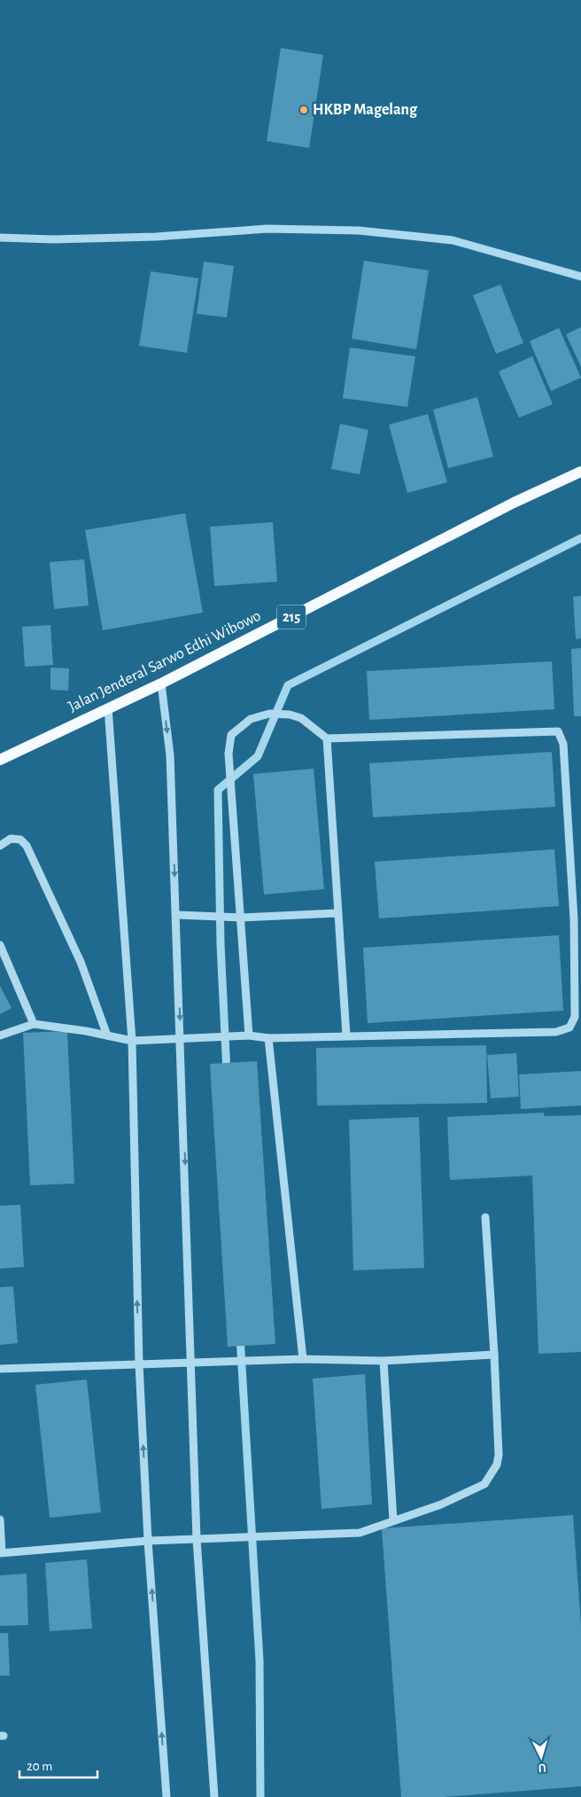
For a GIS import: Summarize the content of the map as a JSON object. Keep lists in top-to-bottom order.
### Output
{
  "streets": {
    "main road": ["215", "Jalan Jenderal Sarwo Edhi Wibowo"]
  },
  "places": ["HKBP Magelang"],
  "scale_bar": "20 m",
  "north": "bottom"
}
